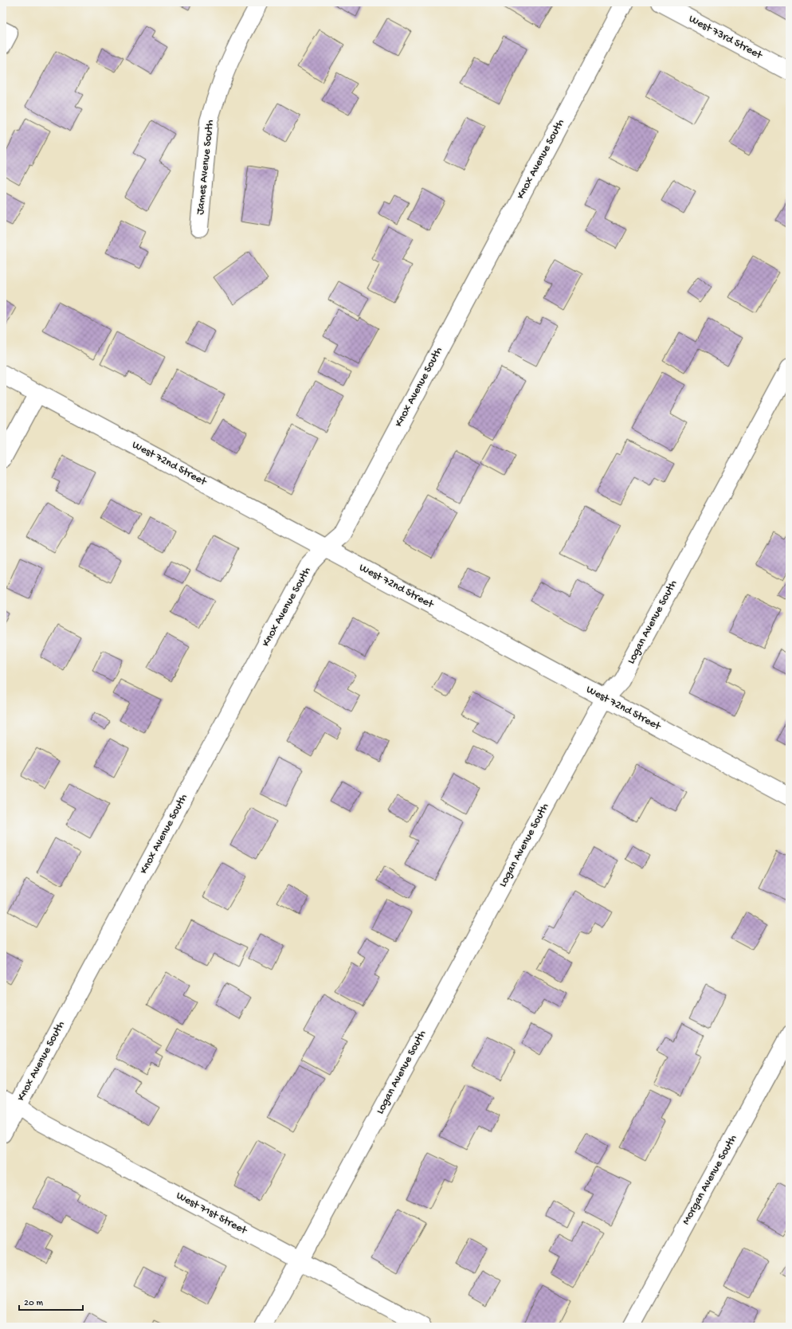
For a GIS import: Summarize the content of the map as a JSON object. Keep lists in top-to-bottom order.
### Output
{
  "streets": {
    "street": [
      "West 73rd Street",
      "Knox Avenue South",
      "James Avenue South",
      "West 72nd Street",
      "Logan Avenue South",
      "Morgan Avenue South",
      "West 71st Street"
    ]
  },
  "crossings": [
    ["Knox Avenue South", "West 72nd Street"],
    ["Knox Avenue South", "West 71st Street"],
    ["West 72nd Street", "Logan Avenue South"],
    ["Logan Avenue South", "West 71st Street"]
  ],
  "scale_bar": "20 m"
}
